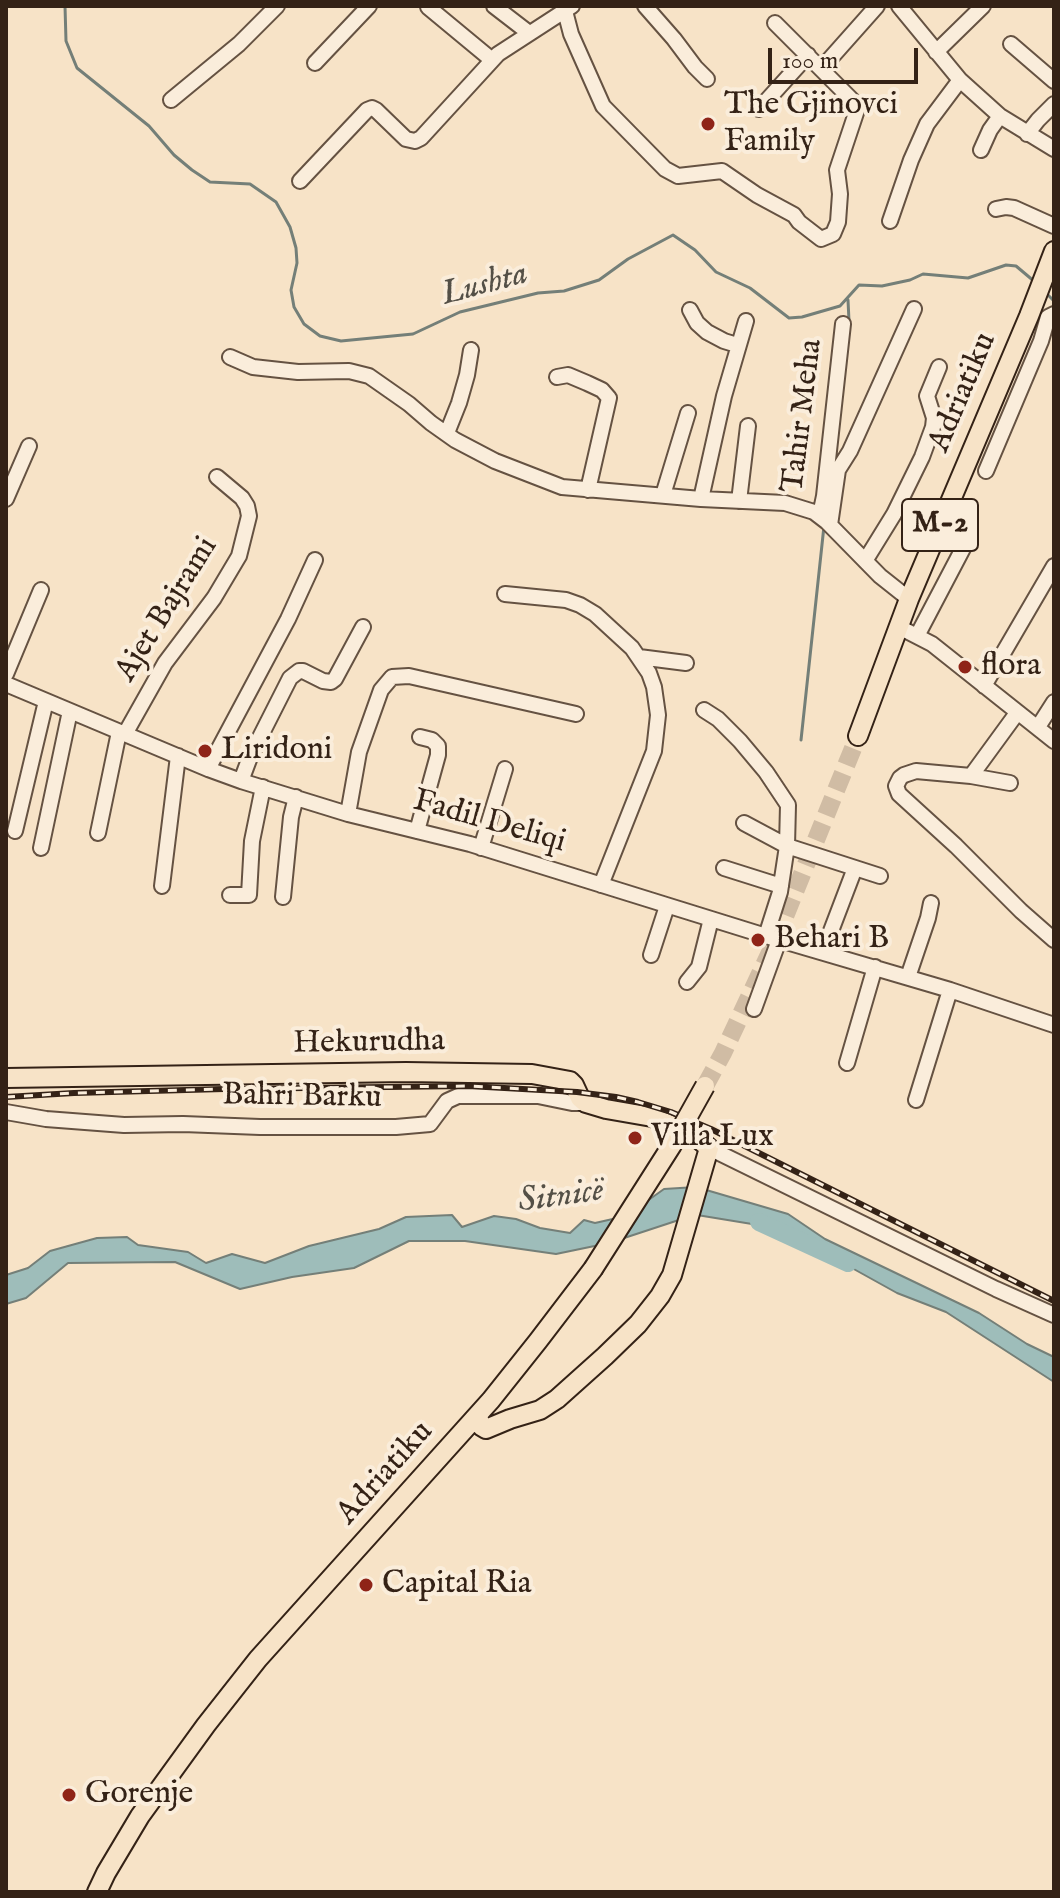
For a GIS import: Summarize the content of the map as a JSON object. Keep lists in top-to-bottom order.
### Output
{
  "streets": {
    "main road": ["Adriatiku", "M-2", "Hekurudha"],
    "street": [
      "Tahir Meha",
      "Ajet Bajrami",
      "Fadil Deliqi",
      "Bahri Barku"
    ]
  },
  "crossings": [
    ["Ajet Bajrami", "Fadil Deliqi"],
    ["Hekurudha", "Bahri Barku"]
  ],
  "water": ["Lushta", "Sitnicë"],
  "places": [
    "The Gjinovci Family",
    "flora",
    "Liridoni",
    "Behari B",
    "Villa Lux",
    "Capital Ria",
    "Gorenje"
  ],
  "scale_bar": "100 m"
}
